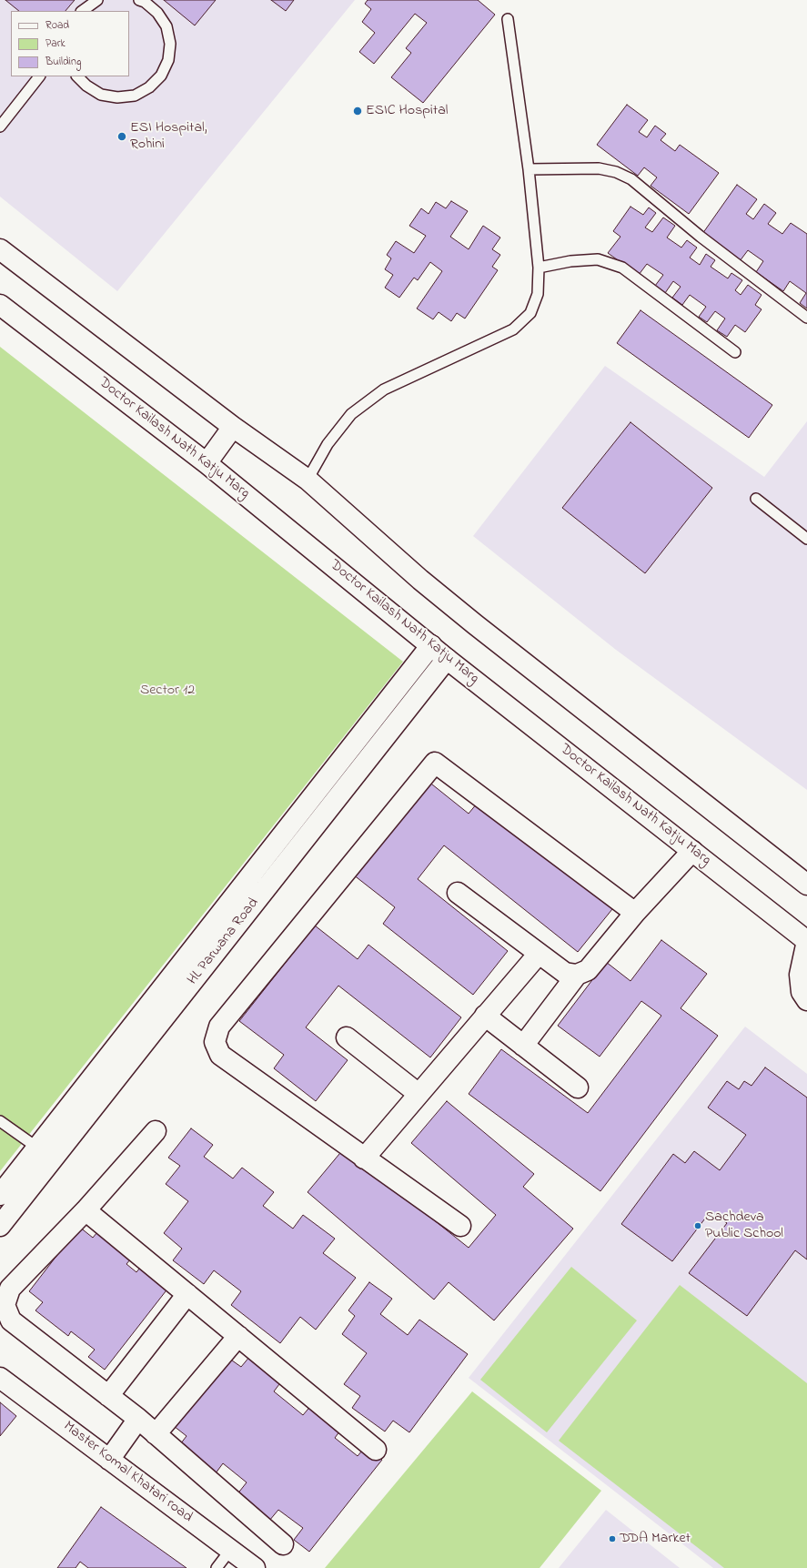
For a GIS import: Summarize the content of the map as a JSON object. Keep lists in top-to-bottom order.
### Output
{
  "streets": {
    "street": ["Doctor Kailash Nath Katju Marg", "HL Parwana Road", "Master Komal Khatari road"]
  },
  "crossings": [
    ["Doctor Kailash Nath Katju Marg", "HL Parwana Road"]
  ],
  "parks": ["Sector 12"],
  "places": [
    "ESIC Hospital",
    "ESI Hospital, Rohini",
    "Sachdeva Public School",
    "DDA Market"
  ],
  "legend": ["Road", "Park", "Building"]
}
